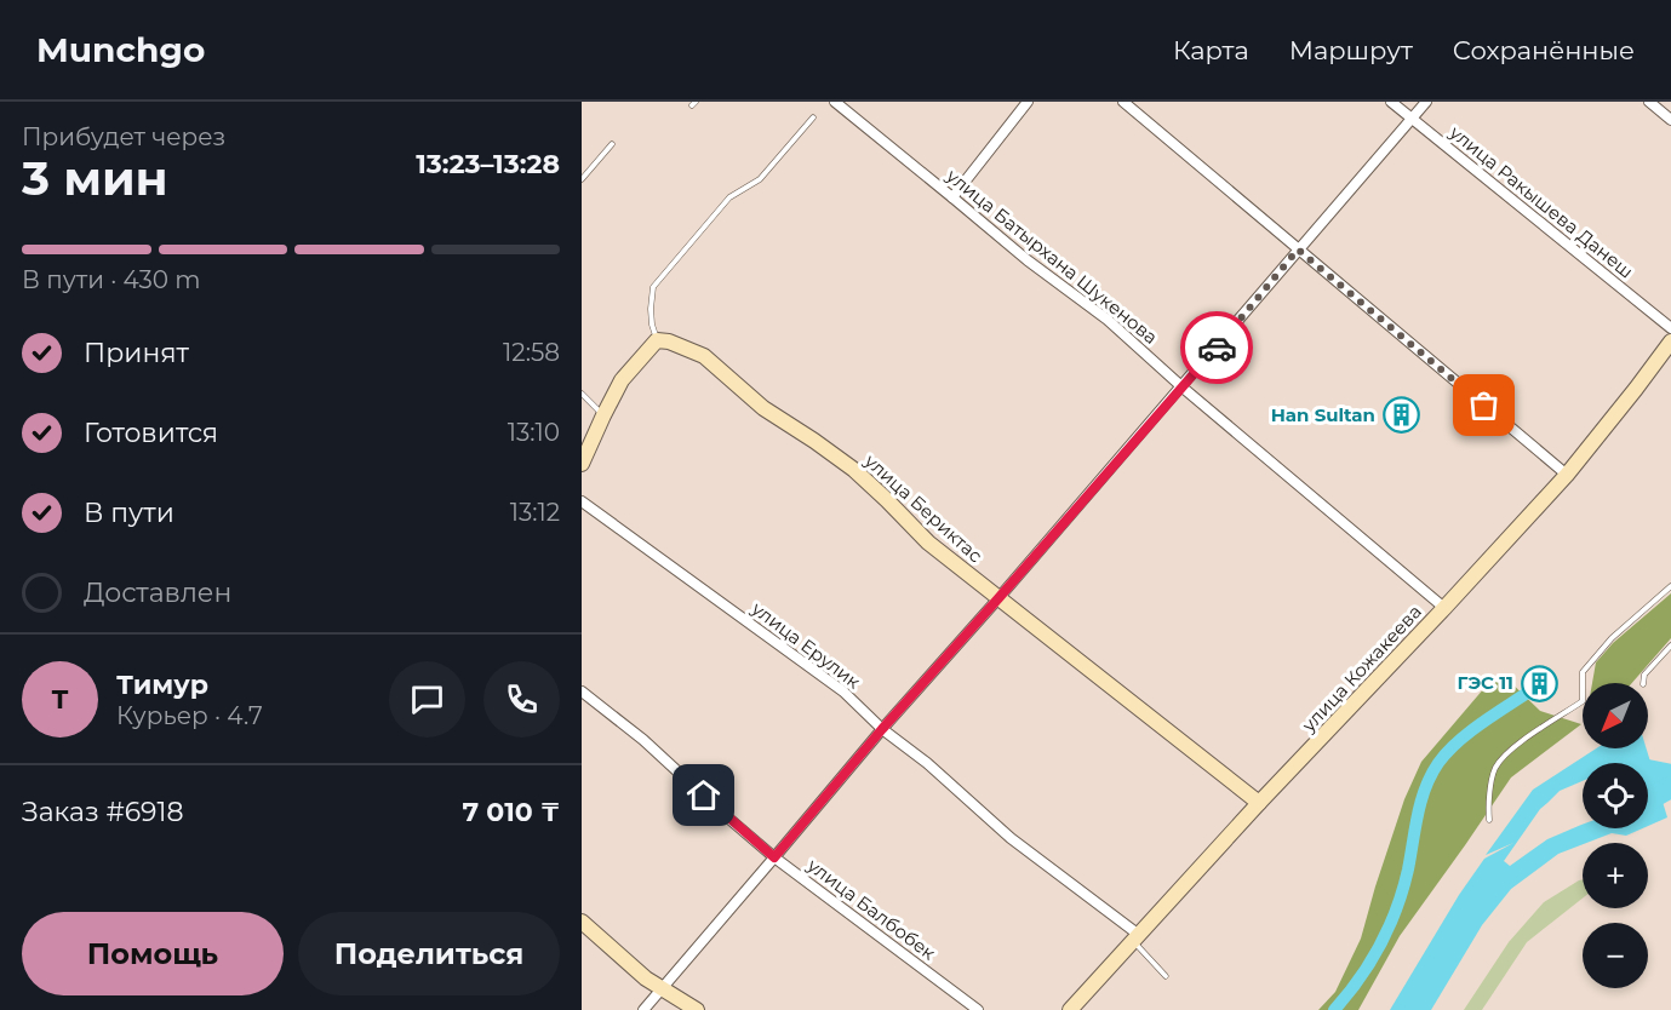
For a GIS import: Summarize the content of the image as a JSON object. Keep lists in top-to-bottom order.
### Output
{
  "streets": {
    "street": [
      "улица Ракышева Данеш",
      "улица Батырхана Шукенова",
      "улица Бериктас",
      "улица Ерулик",
      "улица Кожакеева",
      "улица Балбобек"
    ]
  },
  "crossings": [
    ["улица Батырхана Шукенова", "улица Кожакеева"],
    ["улица Бериктас", "улица Кожакеева"],
    ["улица Ерулик", "улица Кожакеева"]
  ],
  "places": {
    "building": ["Han Sultan", "ГЭС 11"]
  },
  "north": "bottom left",
  "page": {
    "header": "Munchgo",
    "nav": ["Карта", "Маршрут", "Сохранённые"],
    "heading": ["3 мин", "Прибудет через", "13:23–13:28"],
    "panel": [
      "Тимур",
      "Курьер · 4.7",
      "Заказ #6918",
      "7 010 ₸"
    ],
    "bar": "В пути · 430 m",
    "list": [
      ["Принят", "12:58"],
      ["Готовится", "13:10"],
      ["В пути", "13:12"],
      "Доставлен"
    ],
    "round": "Т",
    "map_buttons": ["+", "−"],
    "buttons": ["Помощь", "Поделиться"]
  }
}
